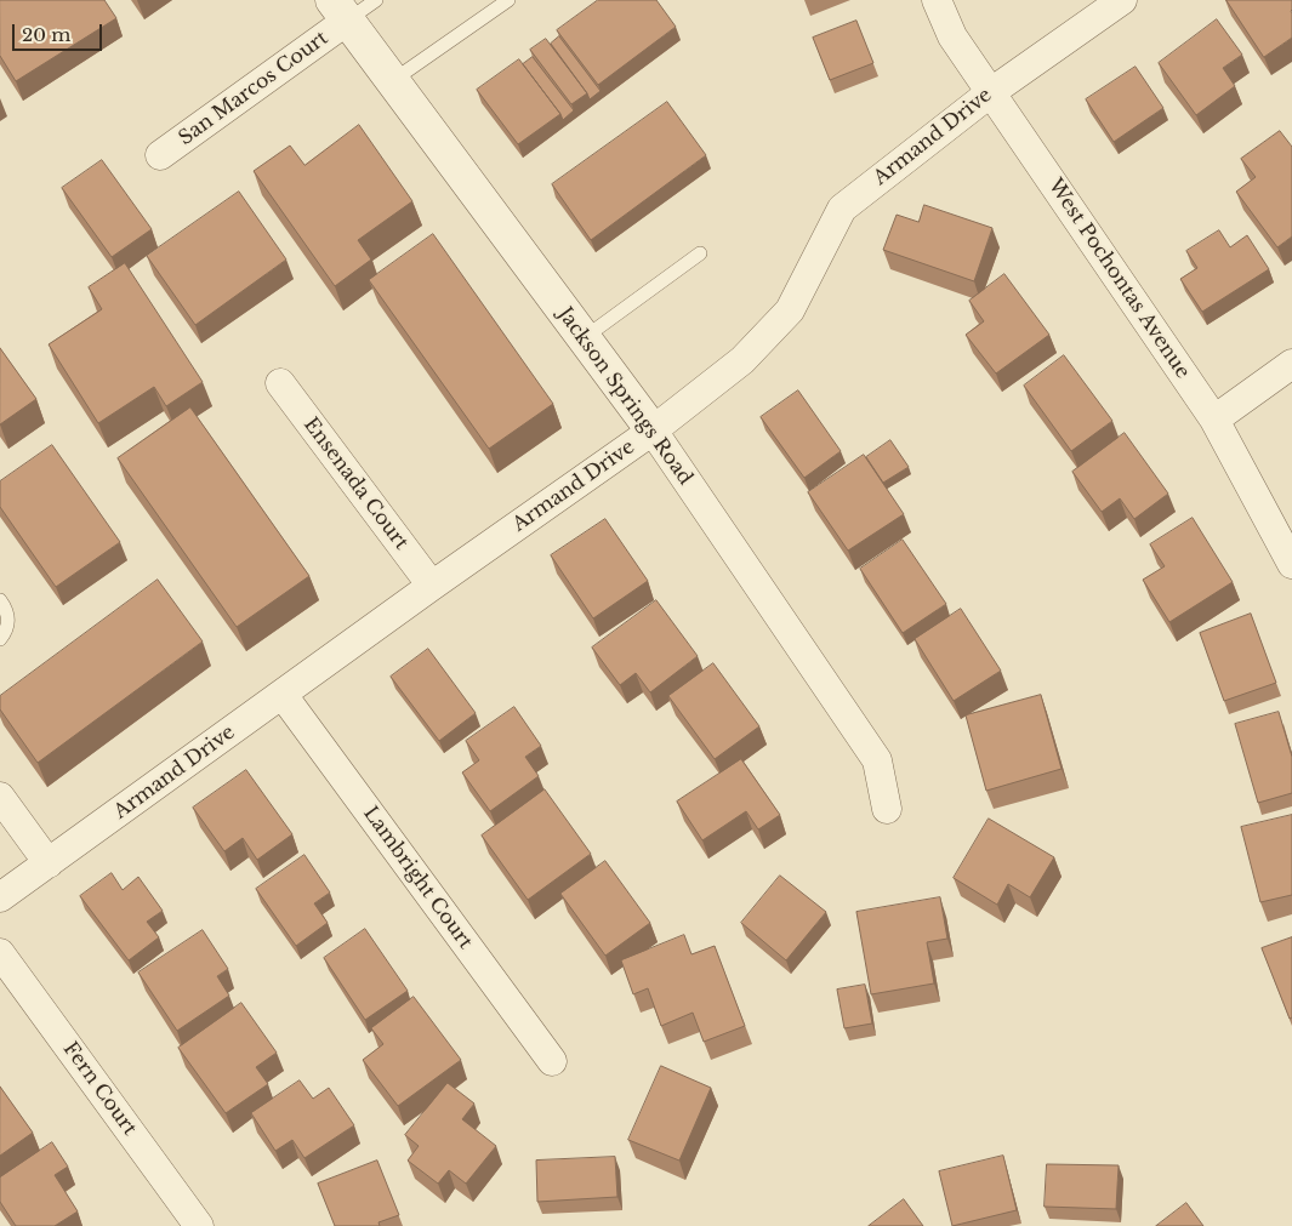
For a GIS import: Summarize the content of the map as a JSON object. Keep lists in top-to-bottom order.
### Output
{
  "streets": {
    "street": [
      "San Marcos Court",
      "Armand Drive",
      "West Pochontas Avenue",
      "Jackson Springs Road",
      "Ensenada Court",
      "Lambright Court",
      "Fern Court"
    ]
  },
  "crossings": [
    ["San Marcos Court", "Jackson Springs Road"],
    ["Armand Drive", "West Pochontas Avenue"],
    ["Armand Drive", "Jackson Springs Road"],
    ["Armand Drive", "Ensenada Court"],
    ["Armand Drive", "Lambright Court"]
  ],
  "scale_bar": "20 m"
}
